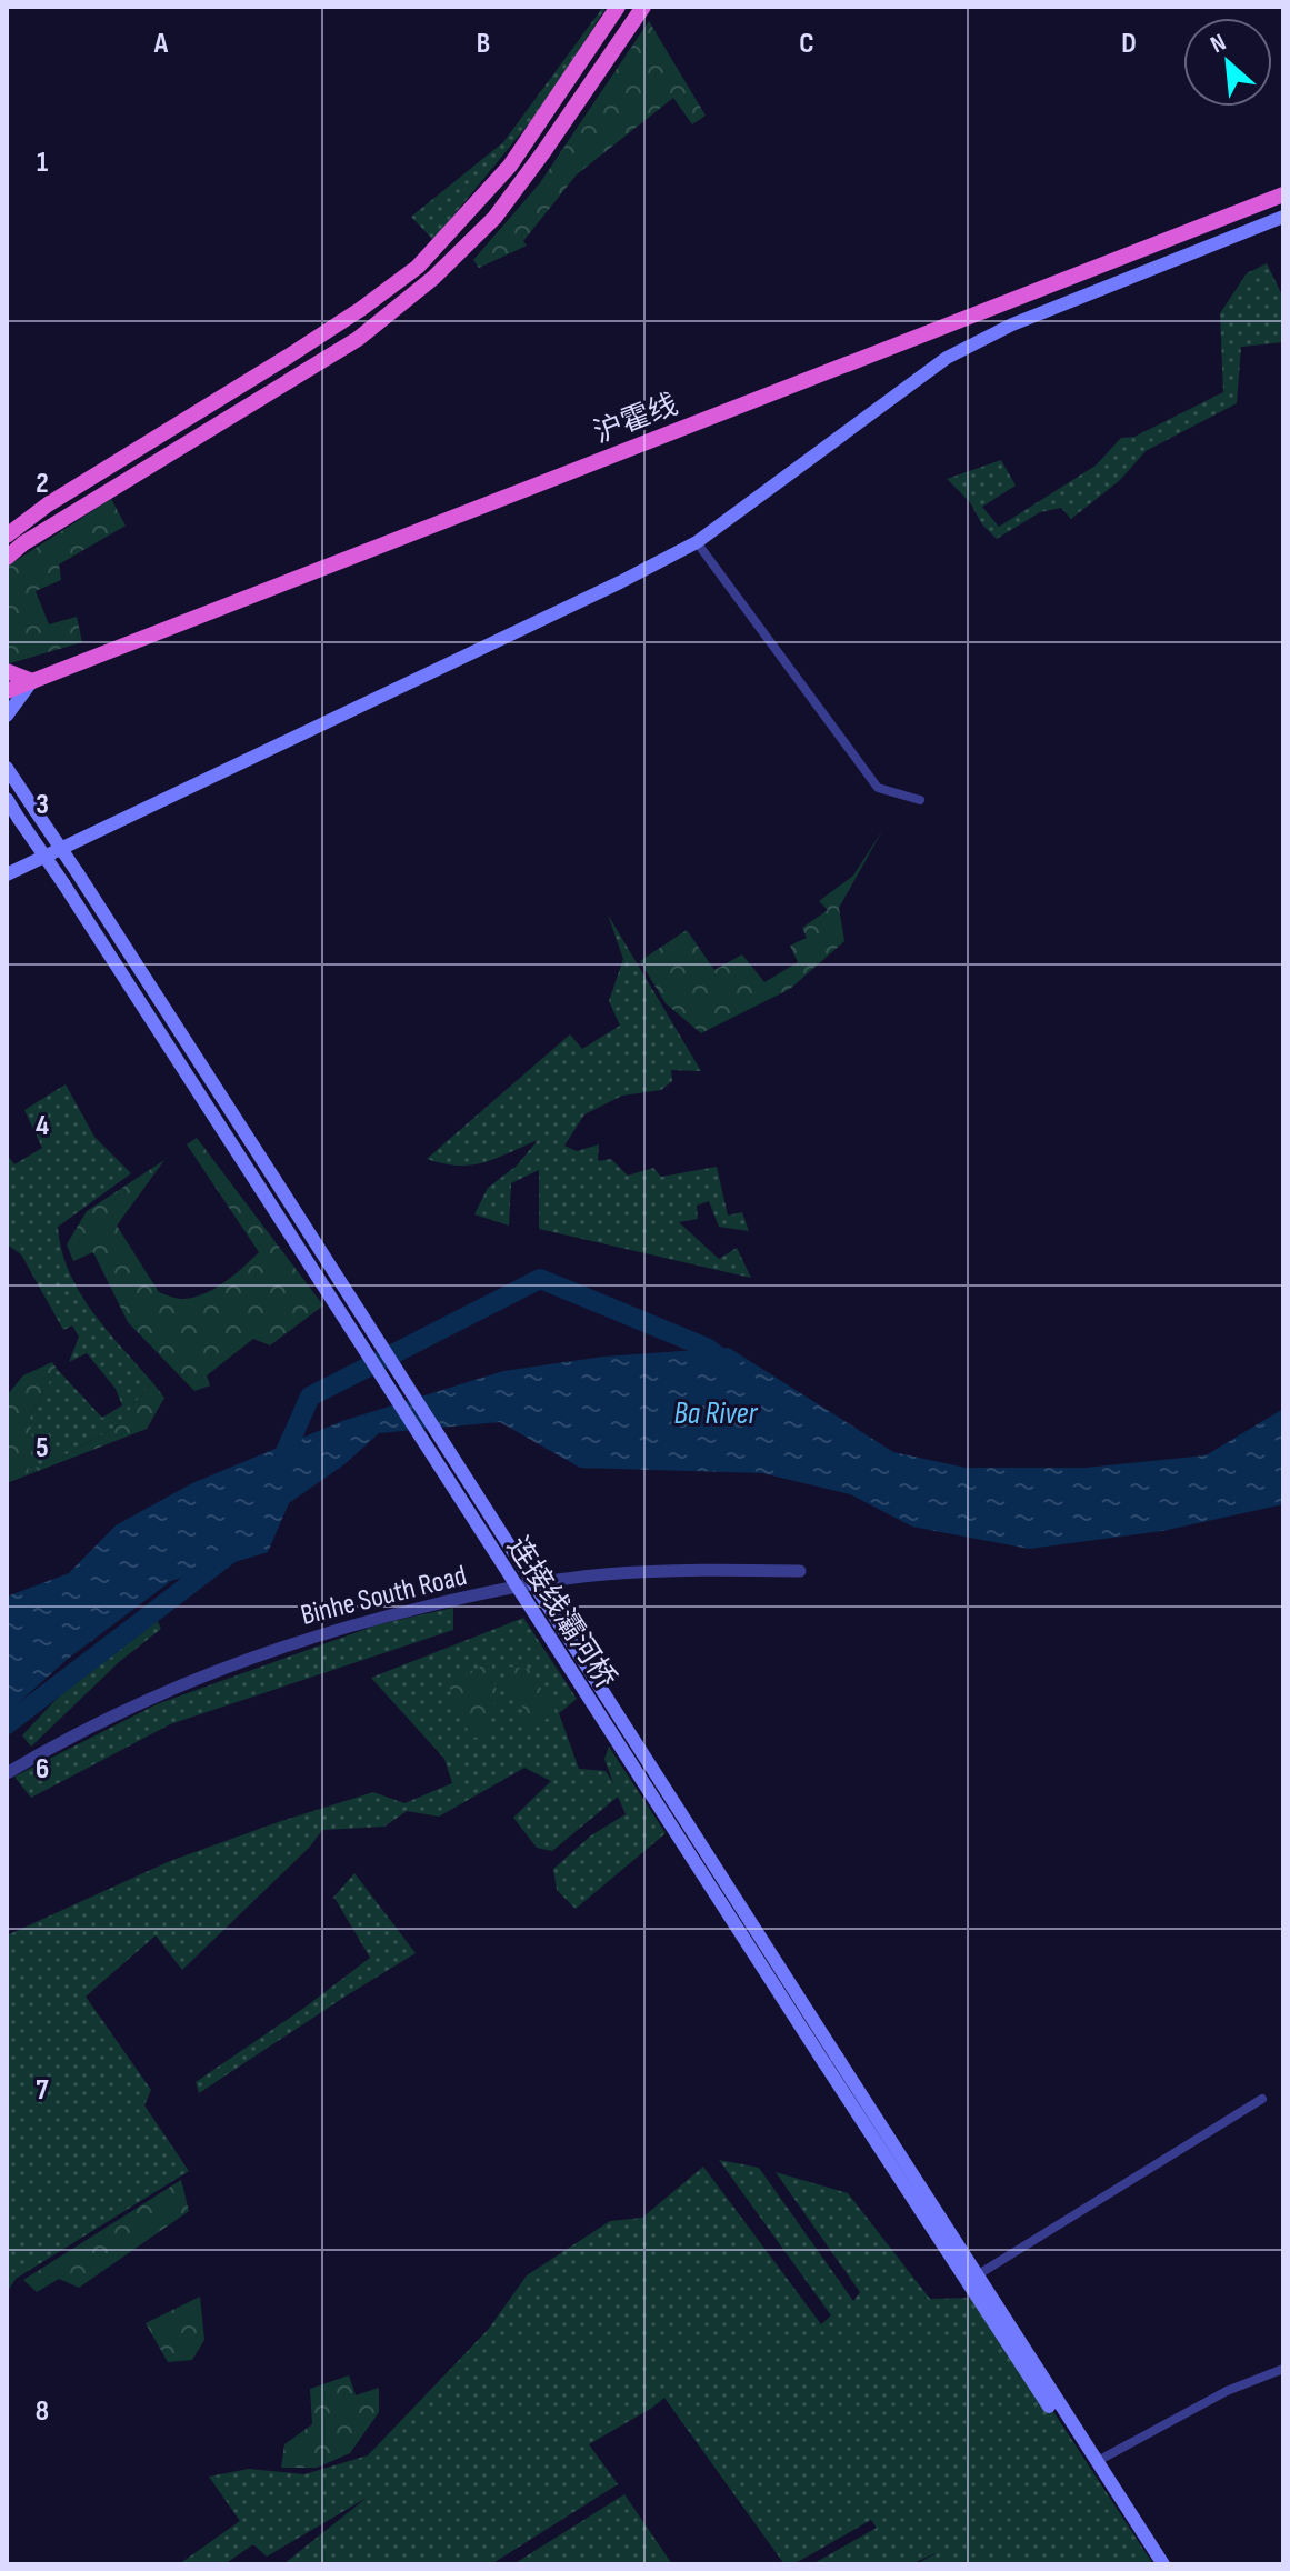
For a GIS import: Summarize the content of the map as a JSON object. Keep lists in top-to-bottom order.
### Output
{
  "streets": {
    "highway": ["沪霍线"],
    "main road": ["连接线灞河桥"],
    "street": ["Binhe South Road"]
  },
  "water": ["Ba River"],
  "north": "top left",
  "grid": {
    "columns": [
      "A",
      "B",
      "C",
      "D"
    ],
    "rows": [
      "1",
      "2",
      "3",
      "4",
      "5",
      "6",
      "7",
      "8"
    ]
  }
}
